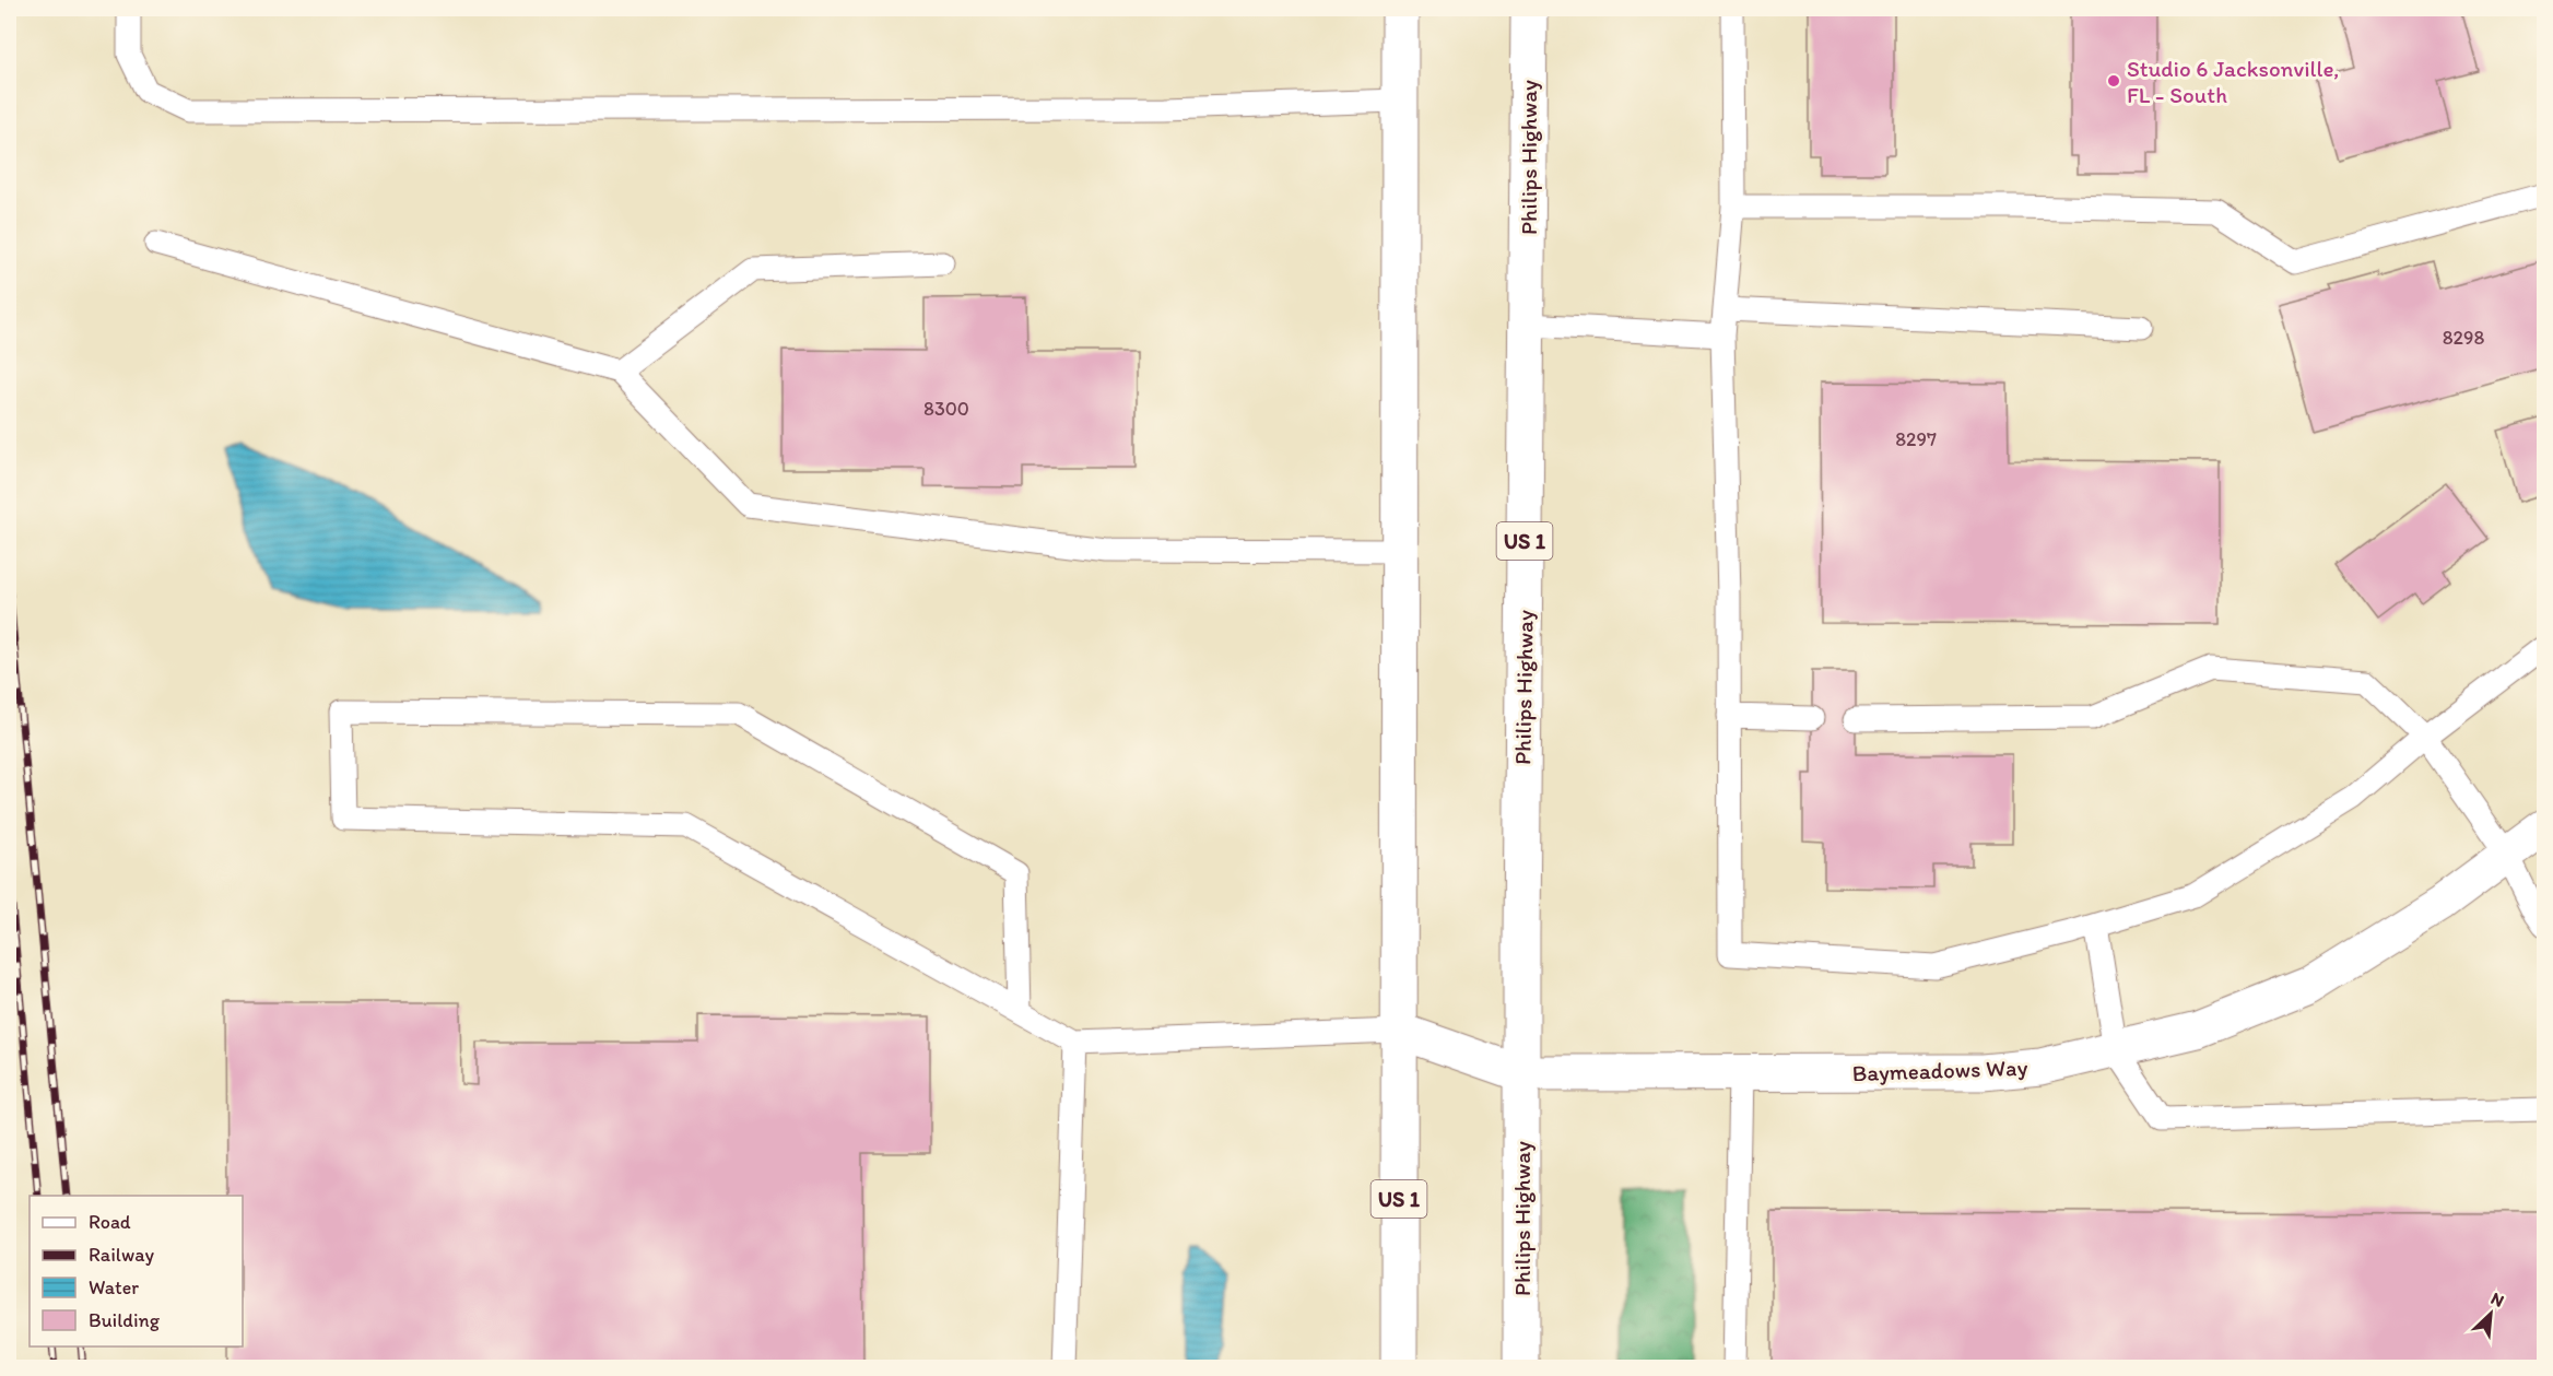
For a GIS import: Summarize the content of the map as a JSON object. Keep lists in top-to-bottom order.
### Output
{
  "streets": {
    "main road": ["Philips Highway", "US 1", "Baymeadows Way"]
  },
  "crossings": [
    ["Philips Highway", "Baymeadows Way"],
    ["US 1", "Baymeadows Way"]
  ],
  "places": ["Studio 6 Jacksonville, FL - South"],
  "house_numbers": ["8298", "8300", "8297"],
  "legend": [
    "Road",
    "Railway",
    "Water",
    "Building"
  ],
  "north": "top right"
}
